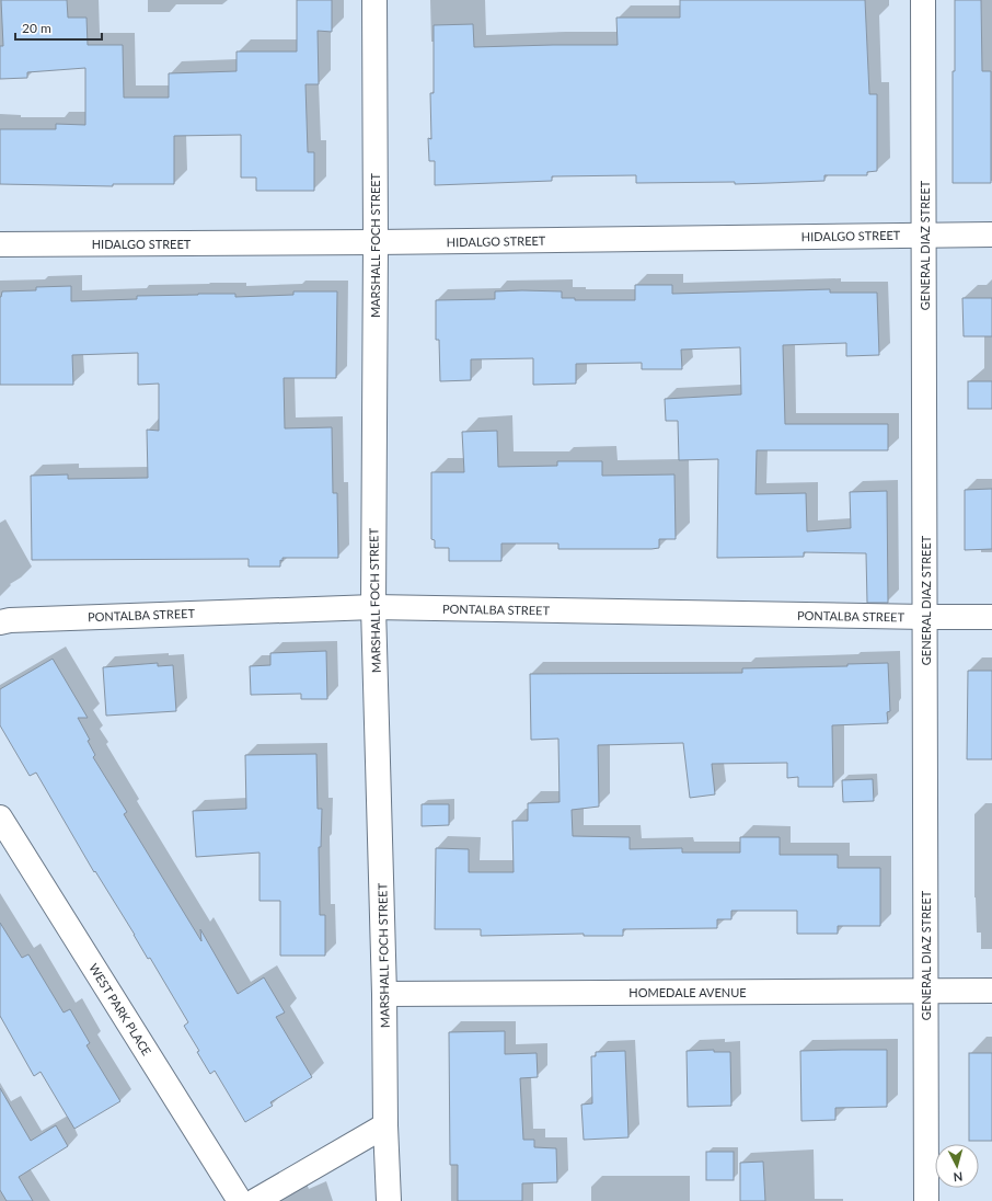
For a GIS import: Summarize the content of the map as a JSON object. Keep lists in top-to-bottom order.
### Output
{
  "streets": {
    "street": [
      "HIDALGO STREET",
      "MARSHALL FOCH STREET",
      "GENERAL DIAZ STREET",
      "PONTALBA STREET",
      "HOMEDALE AVENUE",
      "WEST PARK PLACE"
    ]
  },
  "crossings": [
    ["HIDALGO STREET", "MARSHALL FOCH STREET"],
    ["HIDALGO STREET", "GENERAL DIAZ STREET"],
    ["MARSHALL FOCH STREET", "PONTALBA STREET"],
    ["MARSHALL FOCH STREET", "HOMEDALE AVENUE"],
    ["GENERAL DIAZ STREET", "PONTALBA STREET"],
    ["GENERAL DIAZ STREET", "HOMEDALE AVENUE"]
  ],
  "scale_bar": "20 m",
  "north": "bottom"
}
